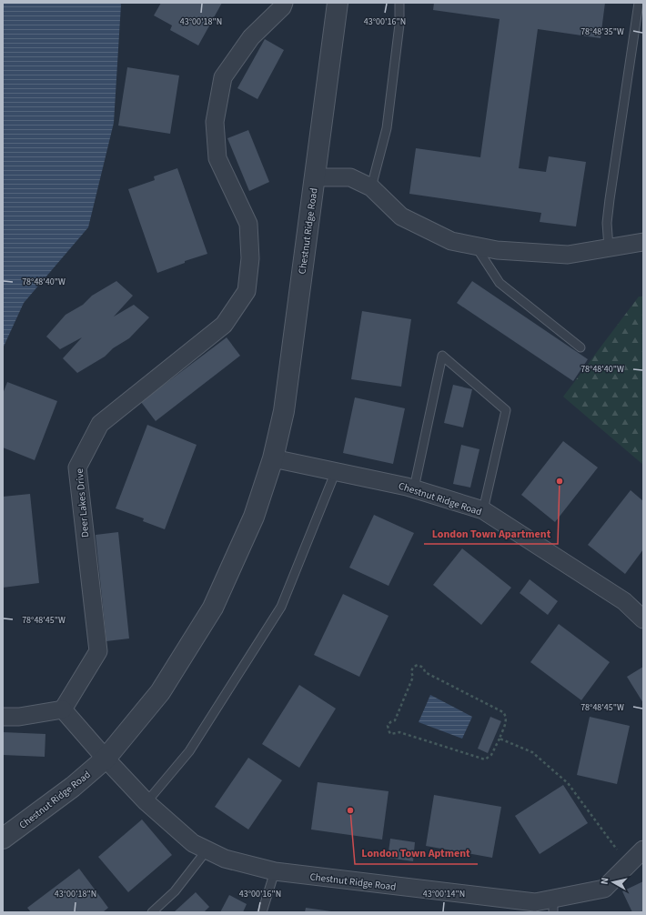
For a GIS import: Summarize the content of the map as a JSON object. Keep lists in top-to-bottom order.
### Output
{
  "streets": {
    "street": ["Chestnut Ridge Road", "Deer Lakes Drive"]
  },
  "places": ["London Town Apartment", "London Town Aptment"],
  "north": "left",
  "coordinates": [
    "43°00'18\"N",
    "43°00'16\"N",
    "78°48'35\"W",
    "78°48'40\"W",
    "78°48'45\"W",
    "43°00'14\"N"
  ]
}
